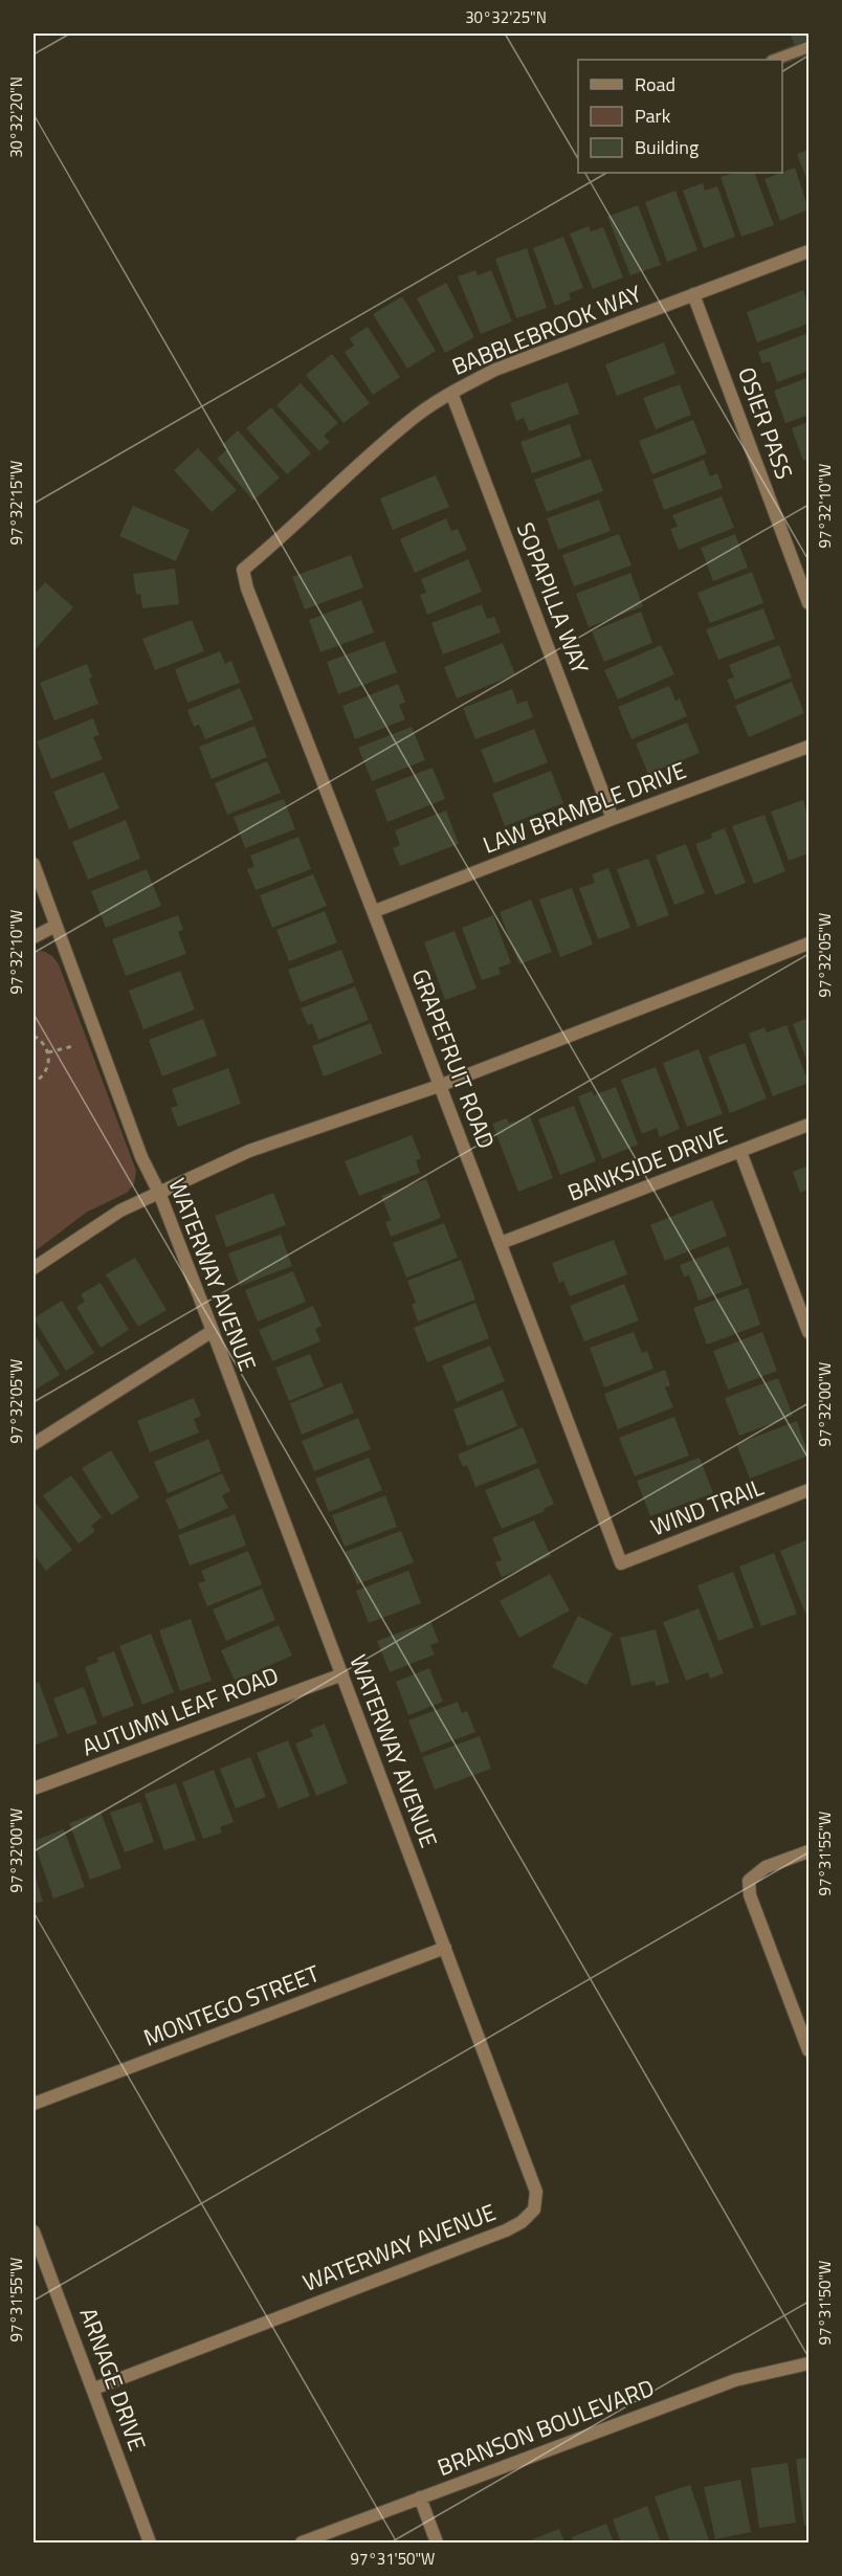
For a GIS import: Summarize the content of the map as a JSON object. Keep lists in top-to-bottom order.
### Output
{
  "streets": {
    "street": [
      "BABBLEBROOK WAY",
      "OSIER PASS",
      "SOPAPILLA WAY",
      "LAW BRAMBLE DRIVE",
      "GRAPEFRUIT ROAD",
      "BANKSIDE DRIVE",
      "WATERWAY AVENUE",
      "WIND TRAIL",
      "AUTUMN LEAF ROAD",
      "MONTEGO STREET",
      "ARNAGE DRIVE",
      "BRANSON BOULEVARD"
    ]
  },
  "crossings": [
    ["BABBLEBROOK WAY", "OSIER PASS"],
    ["BABBLEBROOK WAY", "SOPAPILLA WAY"],
    ["BABBLEBROOK WAY", "GRAPEFRUIT ROAD"],
    ["SOPAPILLA WAY", "LAW BRAMBLE DRIVE"],
    ["LAW BRAMBLE DRIVE", "GRAPEFRUIT ROAD"],
    ["GRAPEFRUIT ROAD", "BANKSIDE DRIVE"],
    ["GRAPEFRUIT ROAD", "WIND TRAIL"],
    ["WATERWAY AVENUE", "AUTUMN LEAF ROAD"],
    ["WATERWAY AVENUE", "MONTEGO STREET"],
    ["WATERWAY AVENUE", "ARNAGE DRIVE"]
  ],
  "legend": ["Road", "Park", "Building"],
  "coordinates": [
    "30°32'25\"N",
    "30°32'20\"N",
    "97°32'15\"W",
    "97°32'10\"W",
    "97°32'05\"W",
    "97°32'00\"W",
    "97°31'55\"W",
    "97°31'50\"W"
  ]
}
